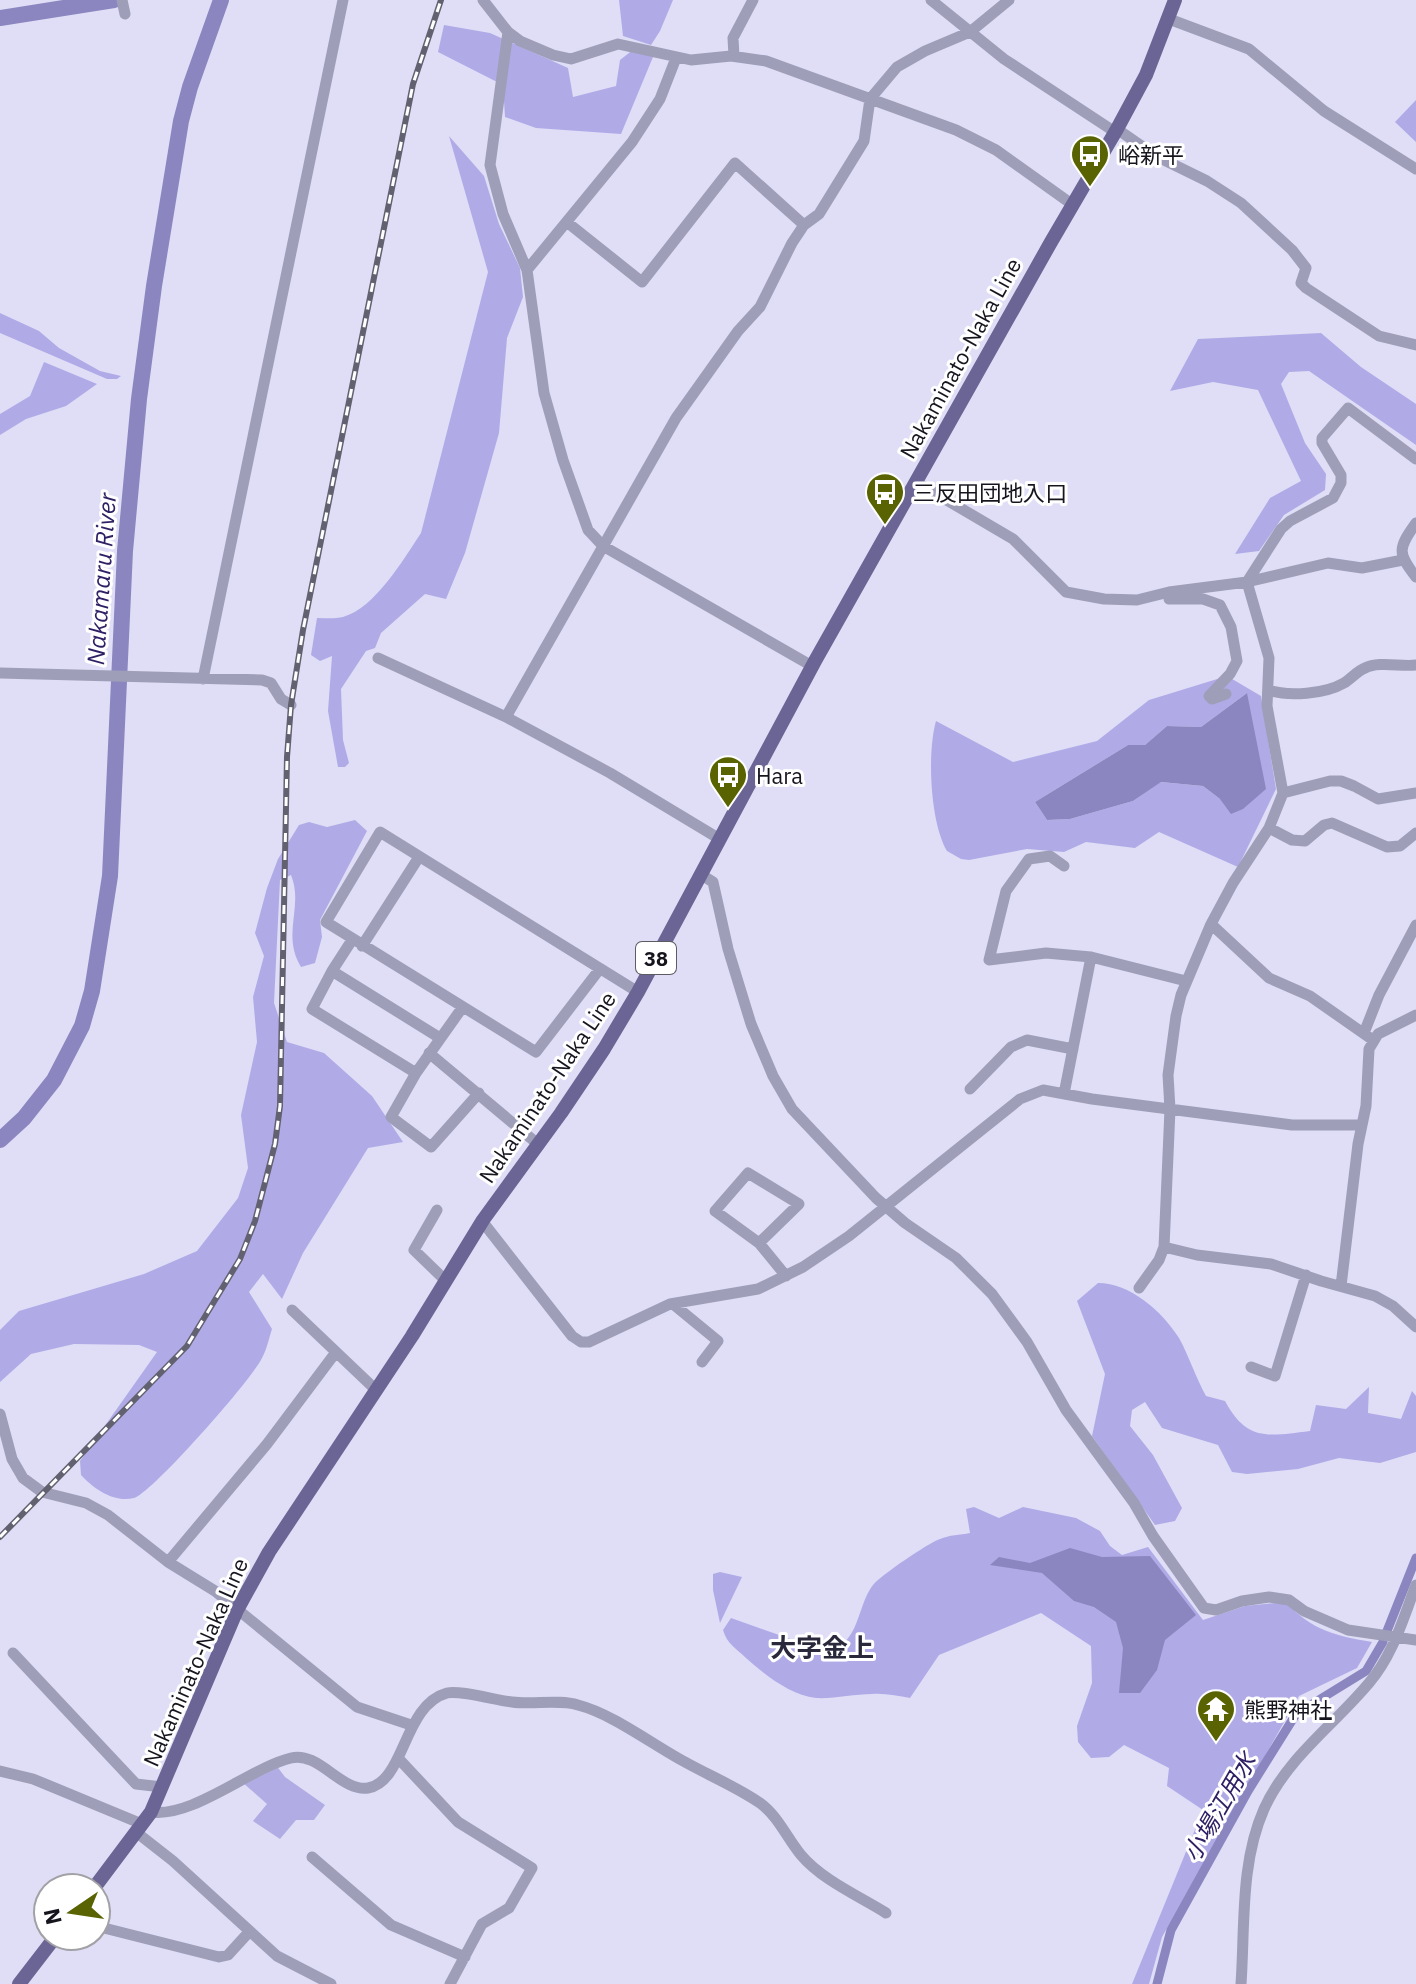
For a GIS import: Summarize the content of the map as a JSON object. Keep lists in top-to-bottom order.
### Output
{
  "streets": {
    "main road": ["Nakaminato-Naka Line", "38"]
  },
  "districts": ["大字金上"],
  "water": ["Nakamaru River", "小場江用水"],
  "places": {
    "bus stop": ["峪新平", "三反田団地入口", "Hara"],
    "temple": ["熊野神社"]
  },
  "north": "left"
}
